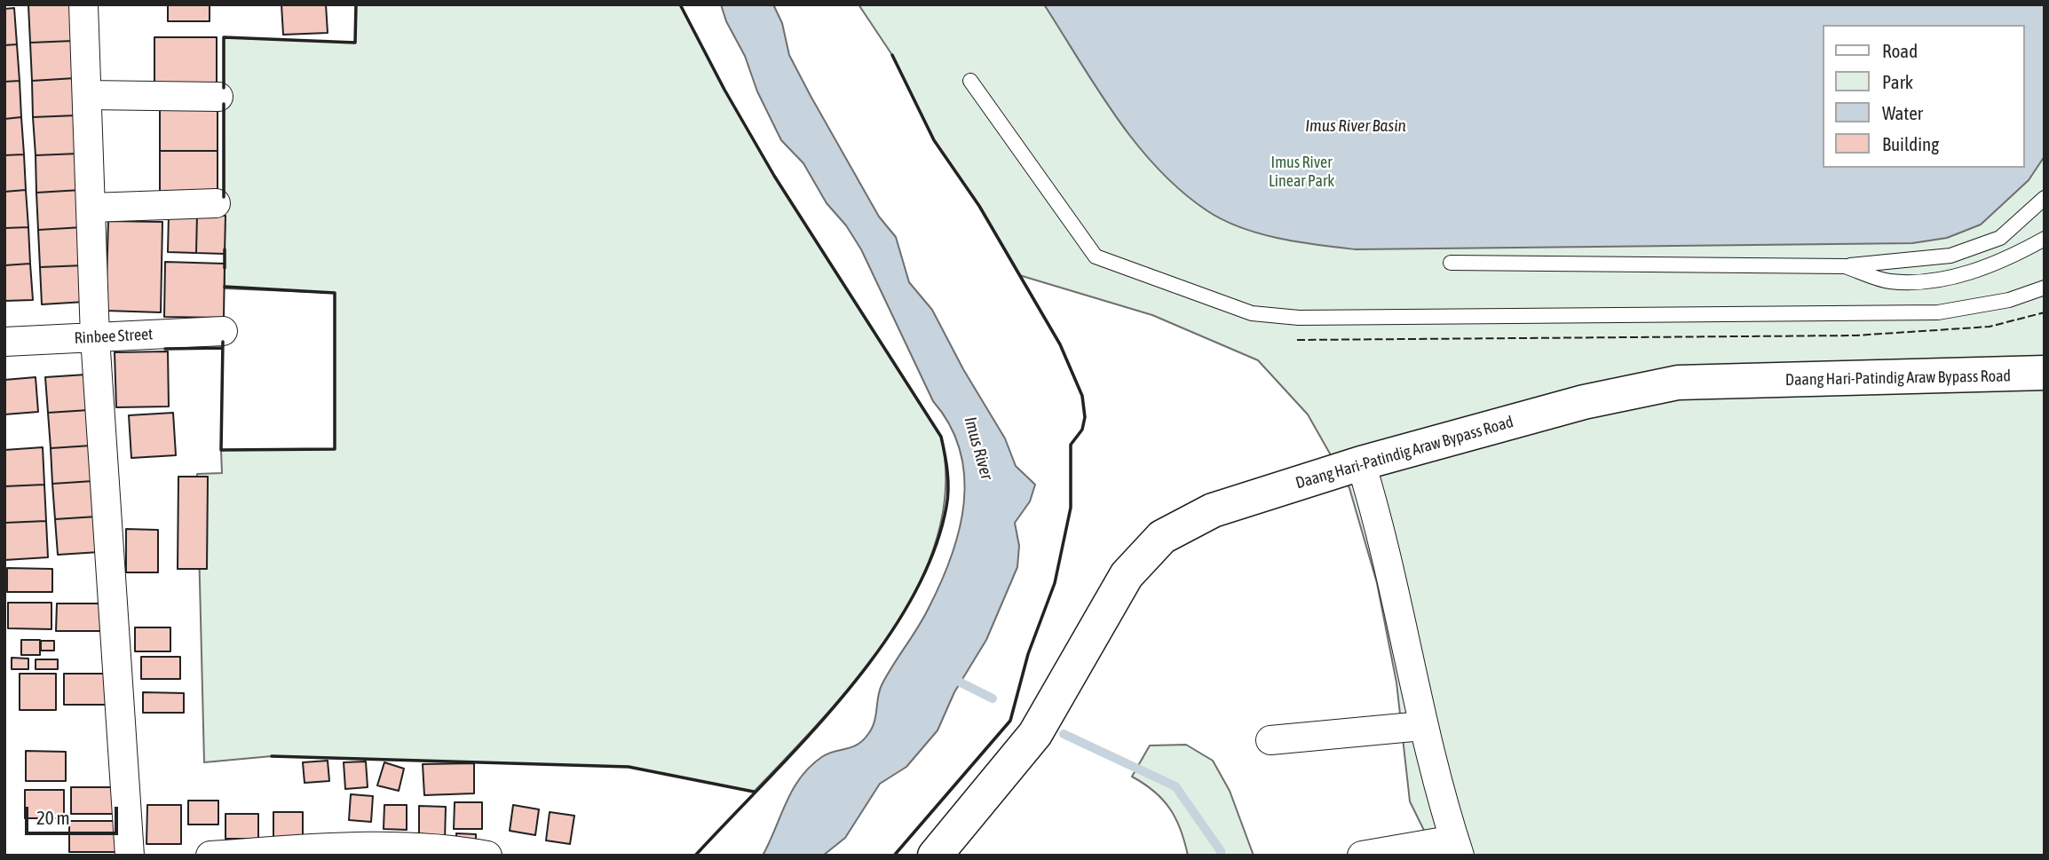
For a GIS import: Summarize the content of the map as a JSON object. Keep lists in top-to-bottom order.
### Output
{
  "streets": {
    "main road": ["Daang Hari-Patindig Araw Bypass Road"],
    "street": ["Rinbee Street"]
  },
  "water": ["Imus River Basin", "Imus River"],
  "parks": ["Imus River Linear Park"],
  "legend": [
    "Road",
    "Park",
    "Water",
    "Building"
  ],
  "scale_bar": "20 m"
}
